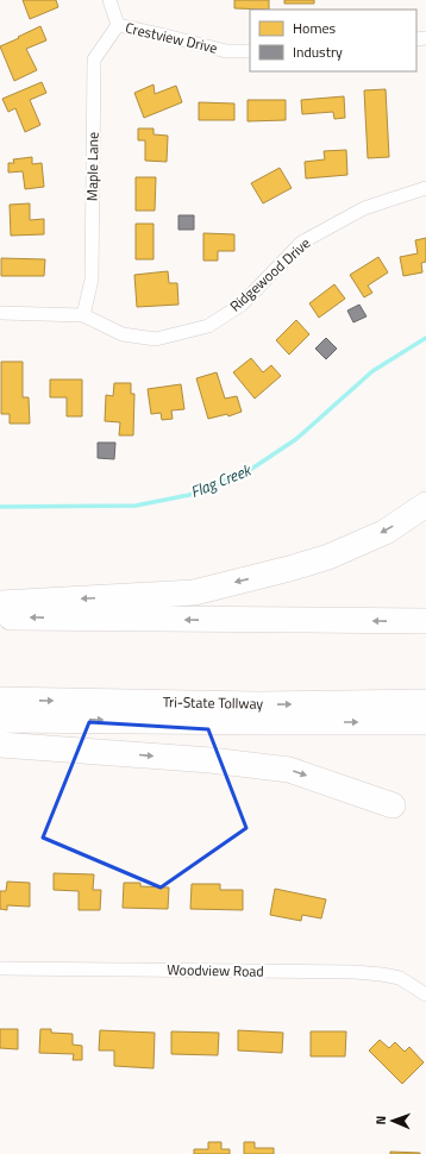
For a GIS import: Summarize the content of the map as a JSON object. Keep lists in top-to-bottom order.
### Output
{
  "streets": {
    "highway": ["Tri-State Tollway"],
    "street": [
      "Crestview Drive",
      "Maple Lane",
      "Ridgewood Drive",
      "Woodview Road"
    ]
  },
  "crossings": [
    ["Crestview Drive", "Maple Lane"],
    ["Maple Lane", "Ridgewood Drive"]
  ],
  "water": ["Flag Creek"],
  "legend": ["Homes", "Industry"],
  "north": "left"
}
